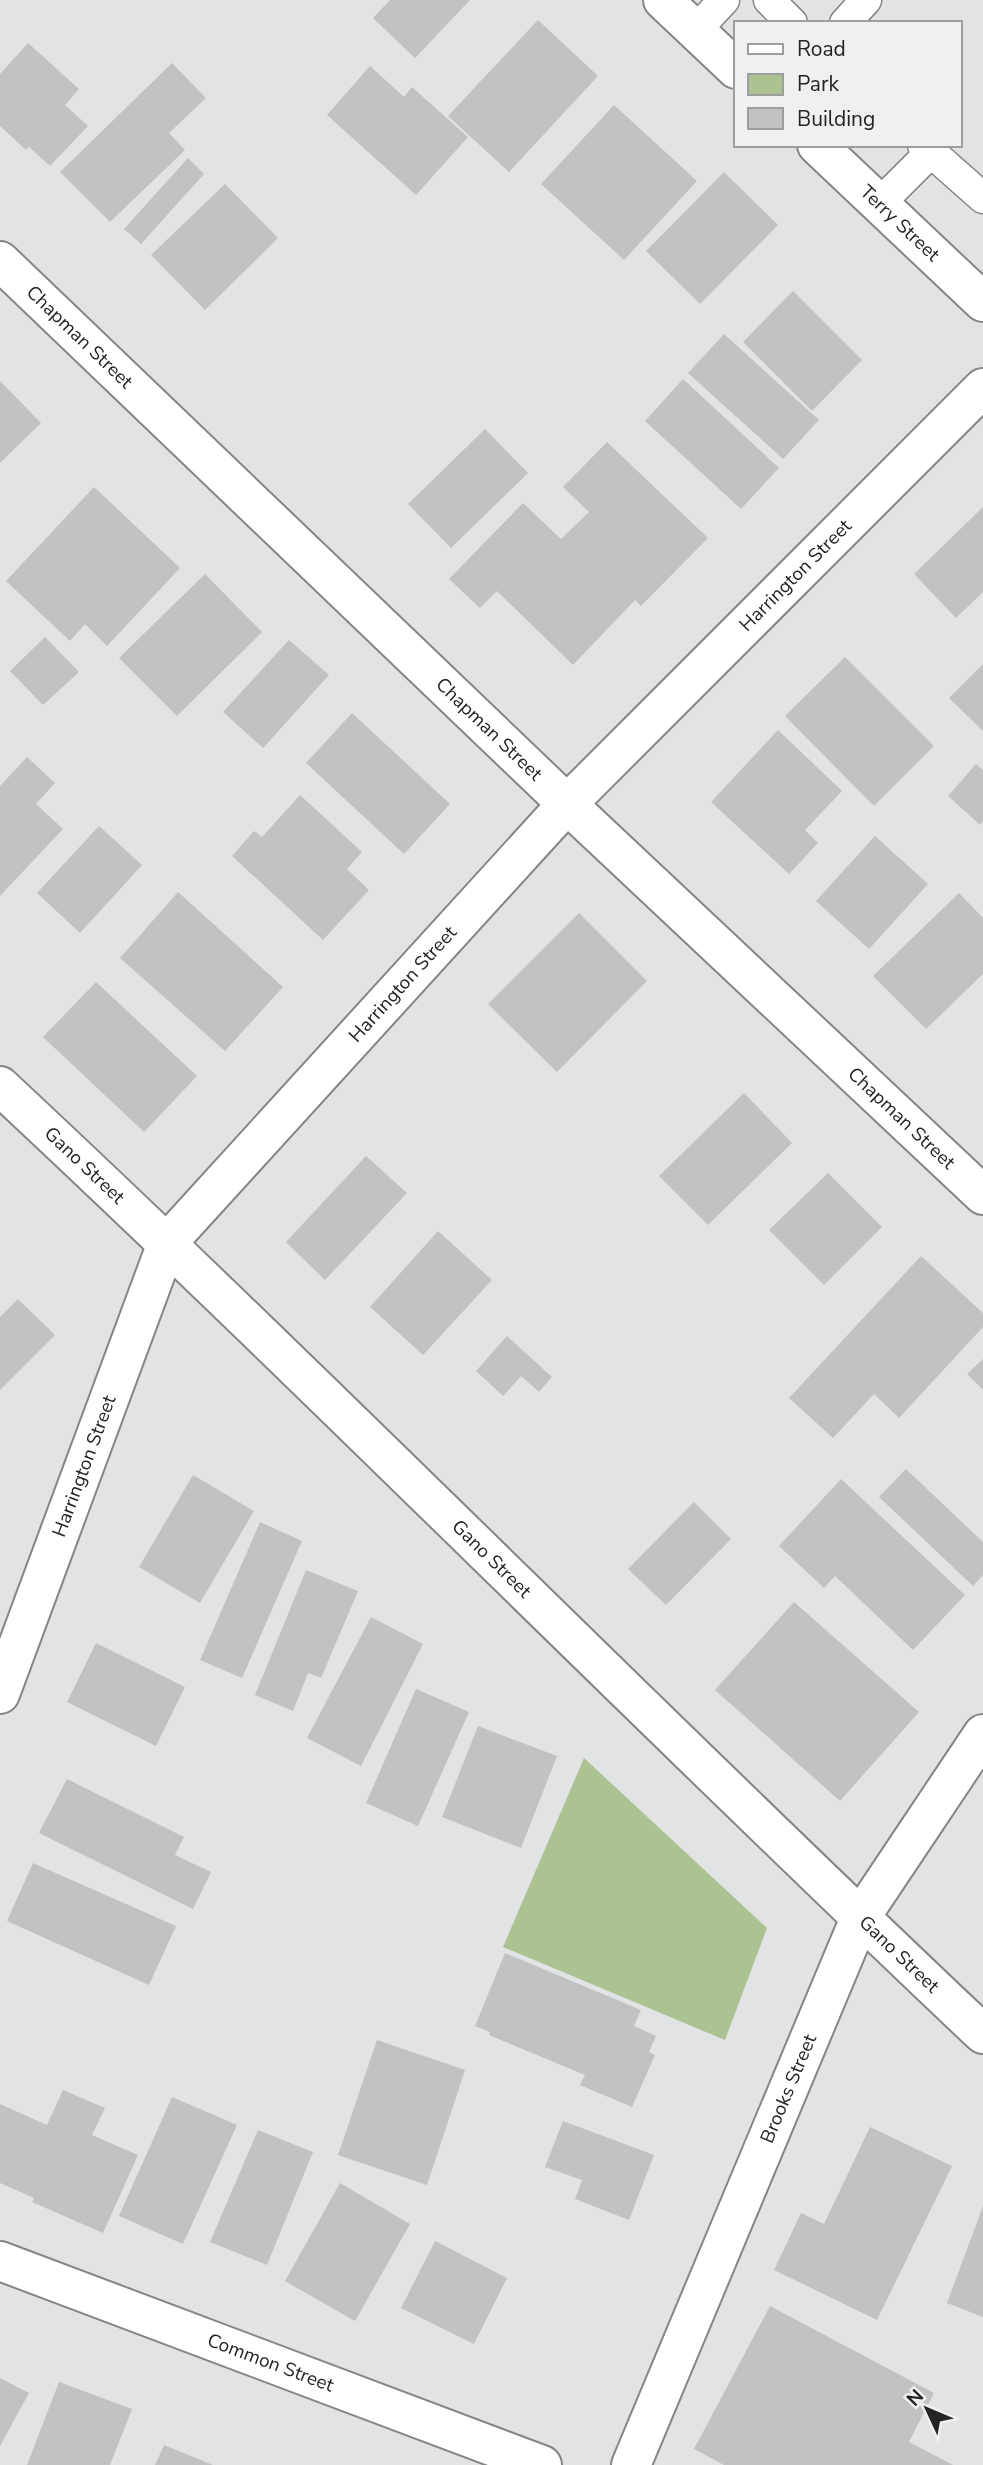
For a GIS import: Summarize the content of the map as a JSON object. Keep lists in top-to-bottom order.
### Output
{
  "streets": {
    "street": [
      "Terry Street",
      "Chapman Street",
      "Harrington Street",
      "Gano Street",
      "Brooks Street",
      "Common Street"
    ]
  },
  "crossings": [
    ["Chapman Street", "Harrington Street"],
    ["Harrington Street", "Gano Street"],
    ["Gano Street", "Brooks Street"]
  ],
  "legend": ["Road", "Park", "Building"],
  "north": "top left"
}
